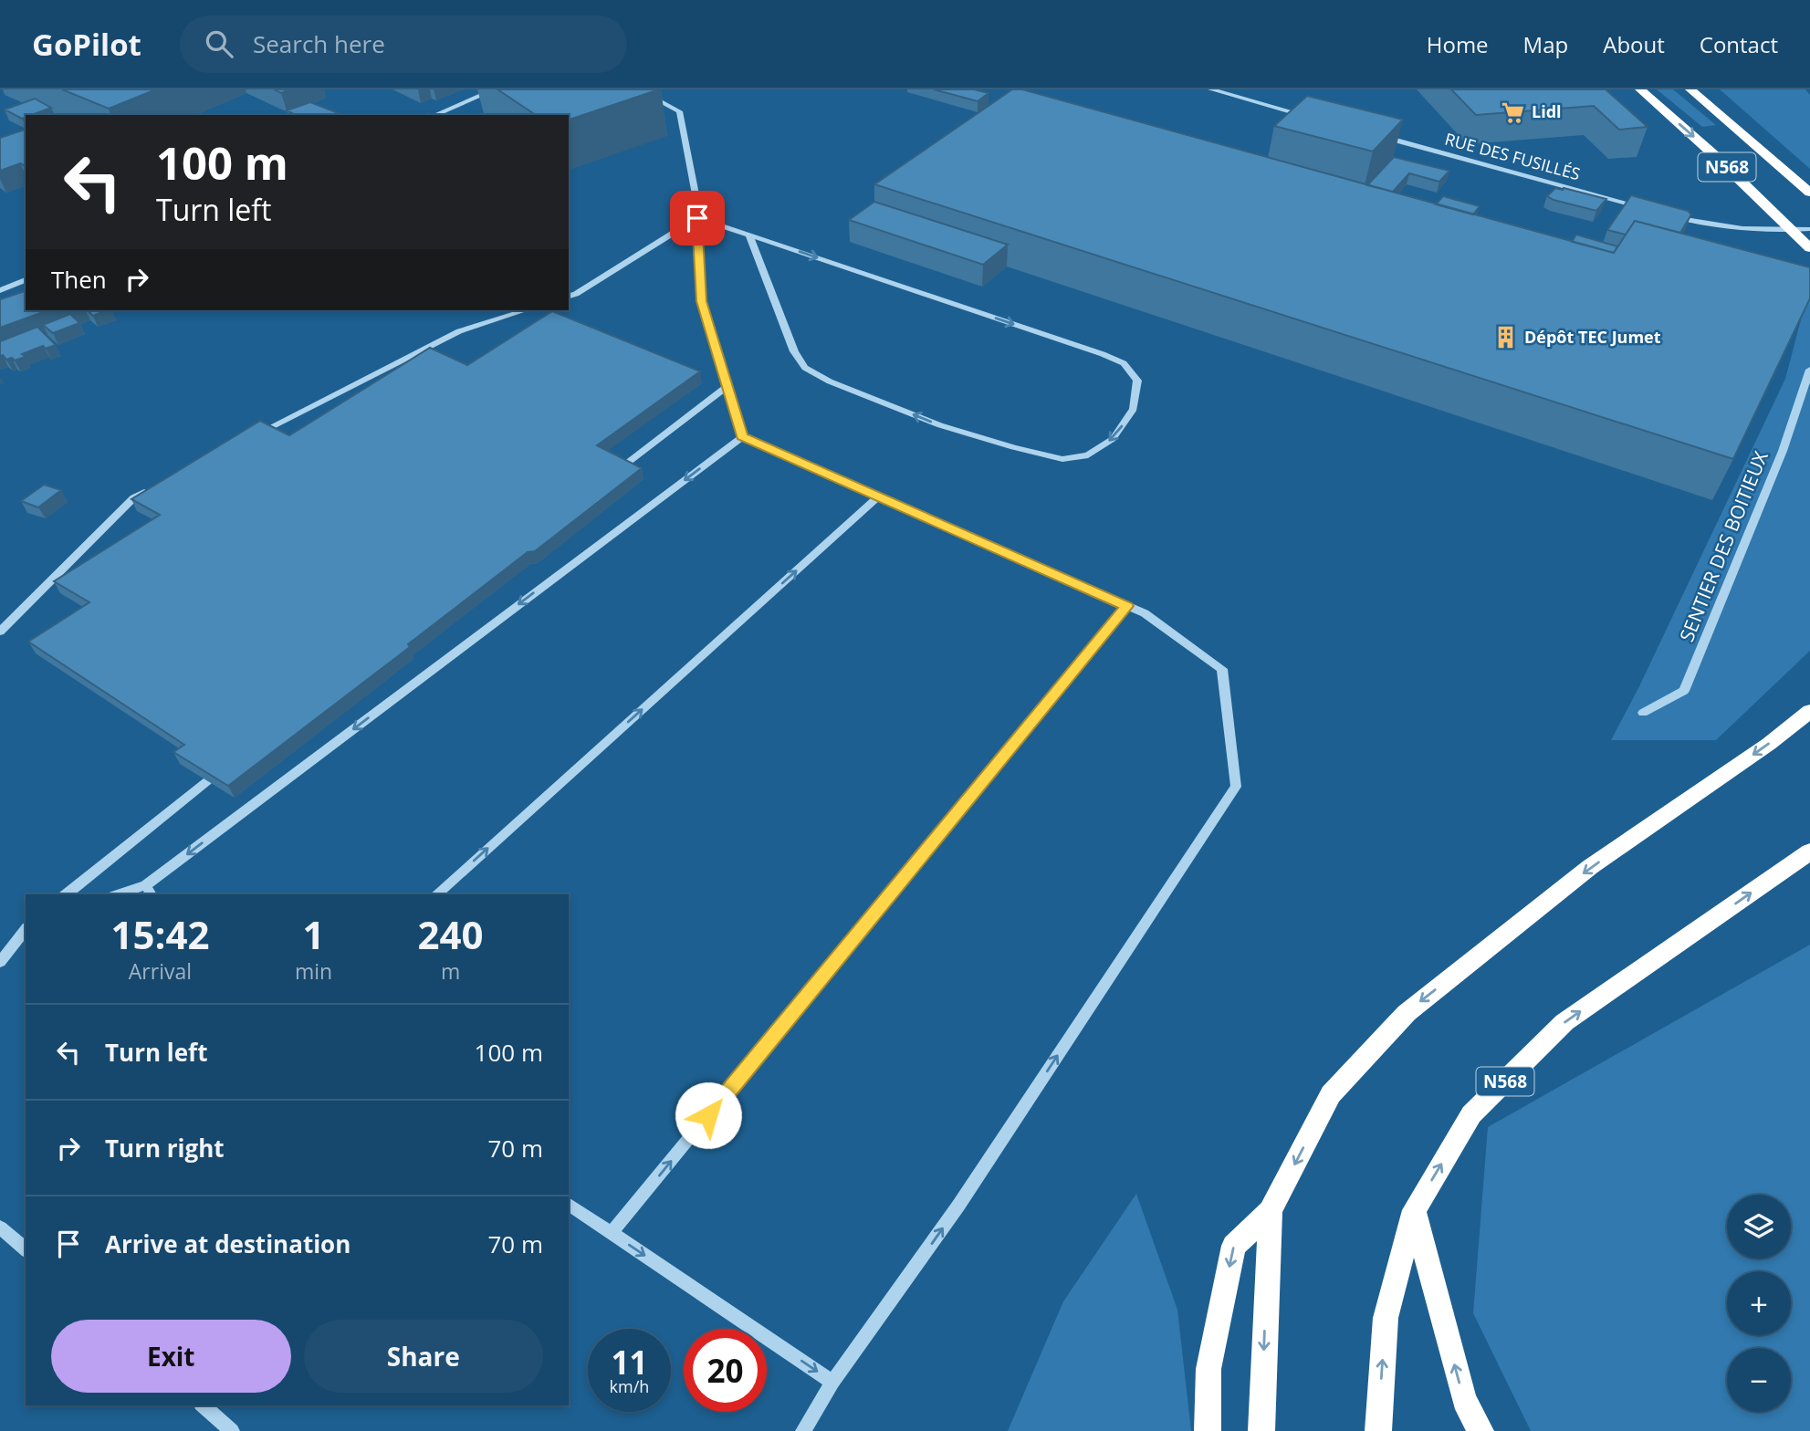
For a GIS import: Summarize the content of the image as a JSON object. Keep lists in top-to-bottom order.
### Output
{
  "streets": {
    "highway": ["N568"],
    "street": ["RUE DES FUSILLÉS", "SENTIER DES BOITIEUX"]
  },
  "places": {
    "supermarket": ["Lidl"],
    "building": ["Dépôt TEC Jumet"]
  },
  "page": {
    "header": "GoPilot",
    "search": "Search here",
    "nav": [
      "Home",
      "Map",
      "About",
      "Contact"
    ],
    "turn": ["100 m", "Turn left"],
    "then": "Then",
    "eta": [
      "15:42",
      "Arrival",
      "1",
      "min",
      "240",
      "m"
    ],
    "list": [
      {
        "name": "Turn left",
        "value": "100 m"
      },
      {
        "name": "Turn right",
        "value": "70 m"
      },
      {
        "name": "Arrive at destination",
        "value": "70 m"
      }
    ],
    "map_buttons": ["+", "−"],
    "buttons": ["Exit", "Share"],
    "speed": "11 km/h",
    "limit": "20"
  }
}
